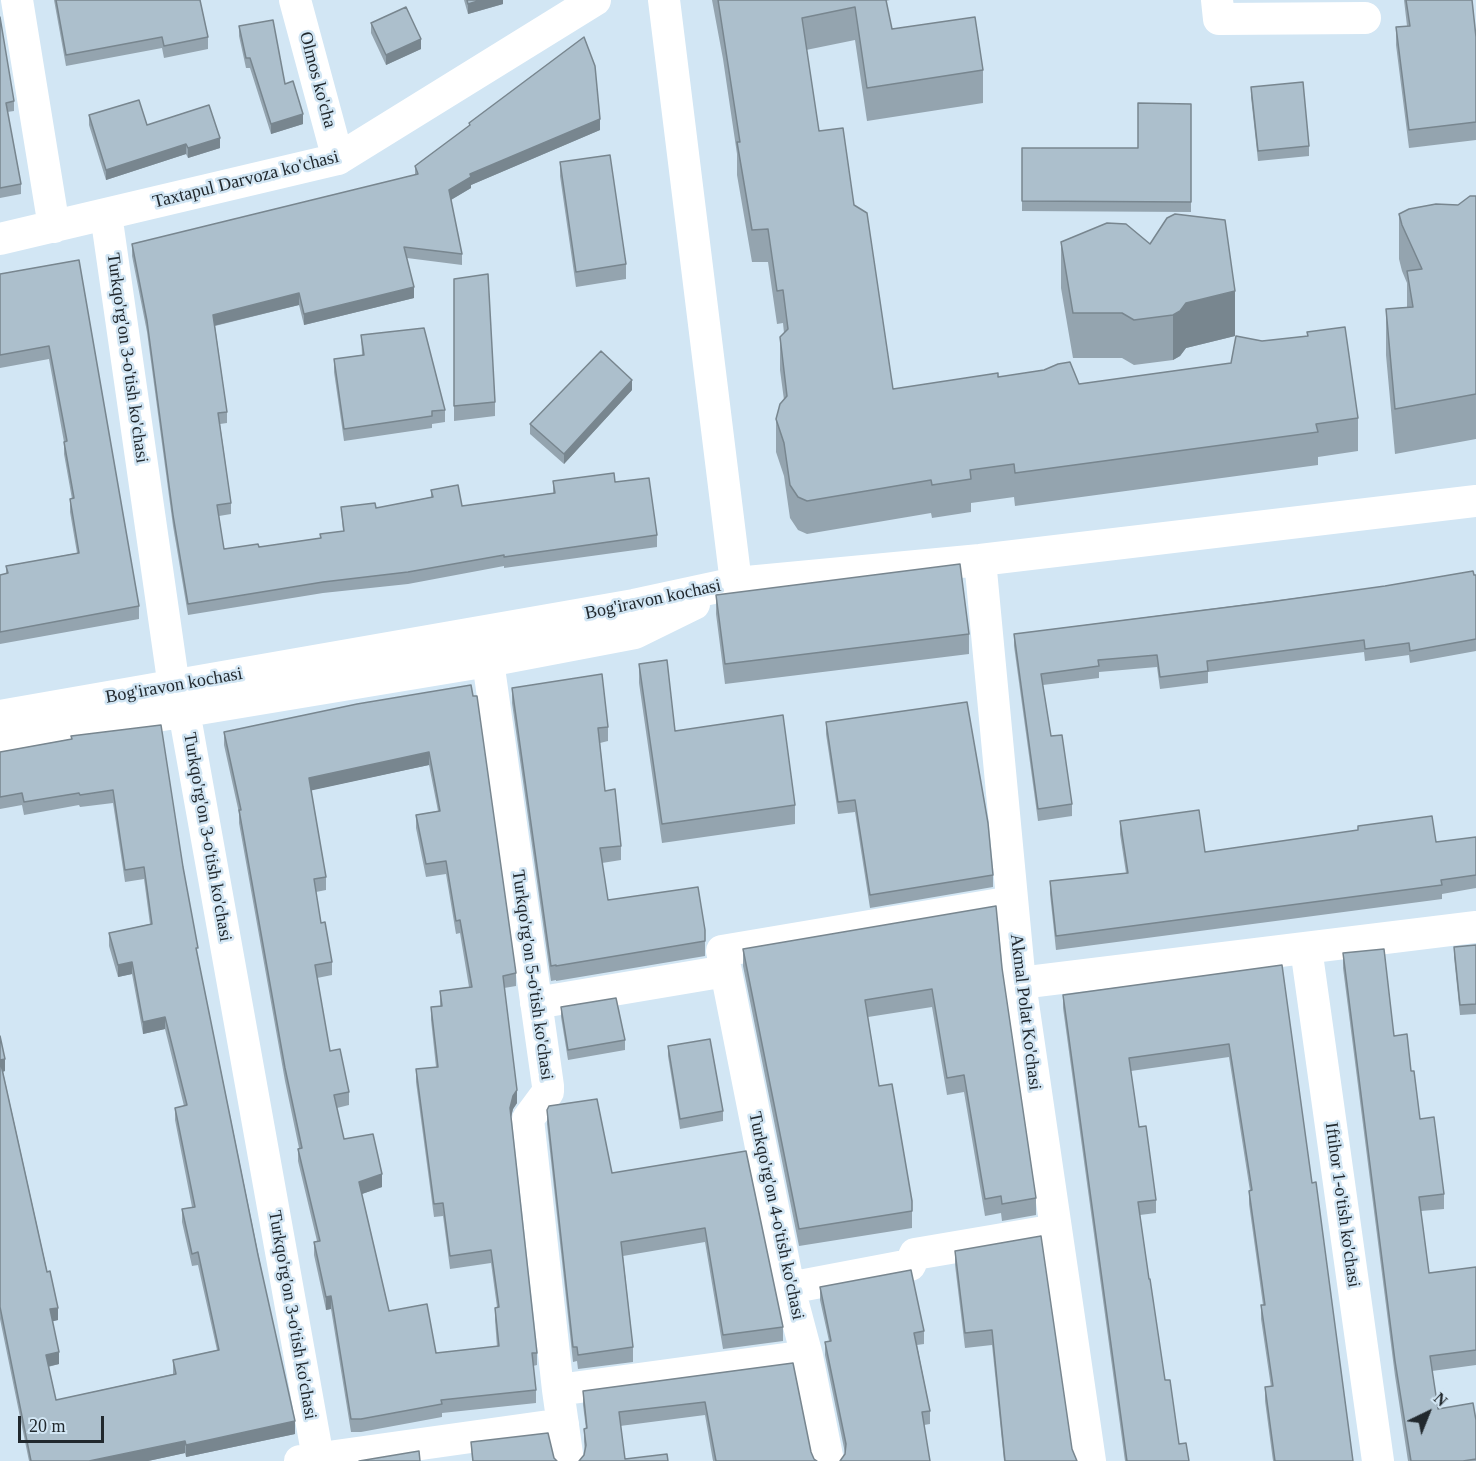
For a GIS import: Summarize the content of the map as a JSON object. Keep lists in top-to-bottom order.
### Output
{
  "streets": {
    "street": [
      "Olmos ko'cha",
      "Taxtapul Darvoza ko'chasi",
      "Turkqo'rg'on 3-o'tish ko'chasi",
      "Bog'iravon kochasi",
      "Turkqo'rg'on 5-o'tish ko'chasi",
      "Akmal Polat Ko'chasi",
      "Iftihor 1-o'tish ko'chasi",
      "Turkqo'rg'on 4-o'tish ko'chasi"
    ]
  },
  "crossings": [
    ["Olmos ko'cha", "Taxtapul Darvoza ko'chasi"],
    ["Taxtapul Darvoza ko'chasi", "Turkqo'rg'on 3-o'tish ko'chasi"],
    ["Turkqo'rg'on 3-o'tish ko'chasi", "Bog'iravon kochasi"],
    ["Bog'iravon kochasi", "Turkqo'rg'on 5-o'tish ko'chasi"]
  ],
  "scale_bar": "20 m",
  "north": "top right"
}
